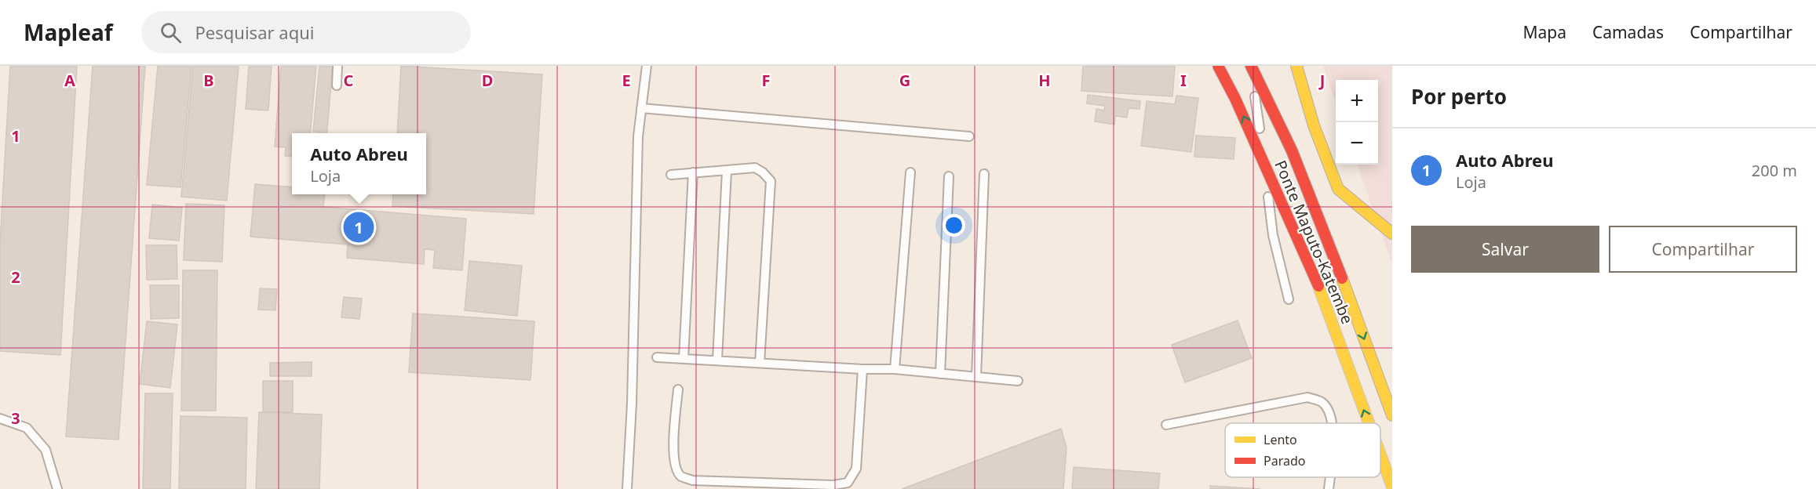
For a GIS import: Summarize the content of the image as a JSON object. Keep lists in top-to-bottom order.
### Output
{
  "streets": {
    "main road": ["Ponte Maputo-Katembe"]
  },
  "legend": ["Lento", "Parado"],
  "page": {
    "header": "Mapleaf",
    "search": "Pesquisar aqui",
    "nav": ["Mapa", "Camadas", "Compartilhar"],
    "heading": "Por perto",
    "map_buttons": ["+", "−"],
    "list": [
      {
        "mark": "1",
        "name": "Auto Abreu",
        "note": "Loja",
        "value": "200 m"
      }
    ],
    "popup": ["Auto Abreu", "Loja"],
    "pins": "1",
    "buttons": ["Salvar", "Compartilhar"]
  },
  "grid": {
    "columns": [
      "A",
      "B",
      "C",
      "D",
      "E",
      "F",
      "G",
      "H",
      "I",
      "J"
    ],
    "rows": ["1", "2", "3"]
  }
}
